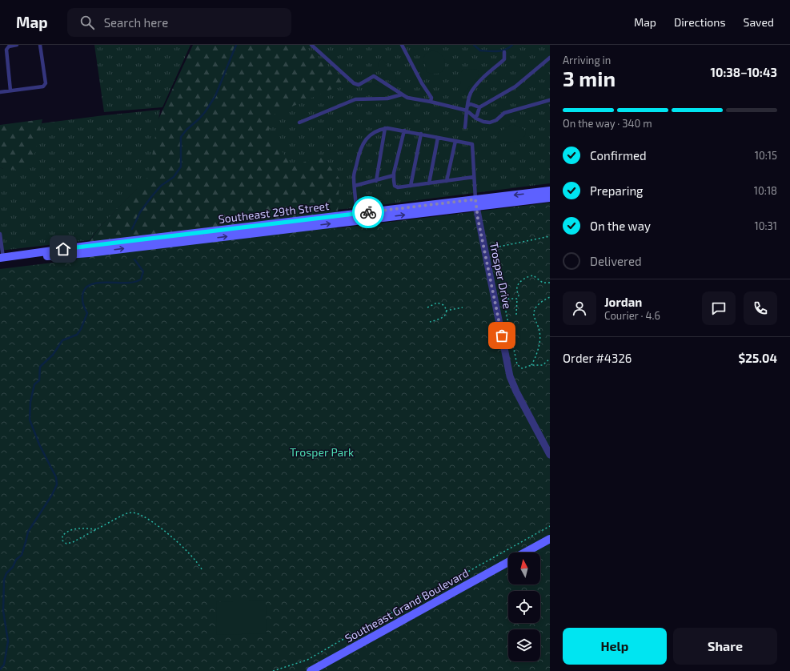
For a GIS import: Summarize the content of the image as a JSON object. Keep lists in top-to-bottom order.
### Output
{
  "streets": {
    "main road": ["Southeast 29th Street", "Southeast Grand Boulevard"],
    "street": ["Trosper Drive"]
  },
  "crossings": [
    ["Southeast 29th Street", "Trosper Drive"]
  ],
  "parks": ["Trosper Park"],
  "north": "top",
  "page": {
    "header": "Map",
    "search": "Search here",
    "nav": ["Map", "Directions", "Saved"],
    "heading": ["3 min", "Arriving in", "10:38–10:43"],
    "panel": [
      "Jordan",
      "Courier · 4.6",
      "Order #4326",
      "$25.04"
    ],
    "bar": "On the way · 340 m",
    "list": [
      ["Confirmed", "10:15"],
      ["Preparing", "10:18"],
      ["On the way", "10:31"],
      "Delivered"
    ],
    "buttons": ["Help", "Share"]
  }
}
